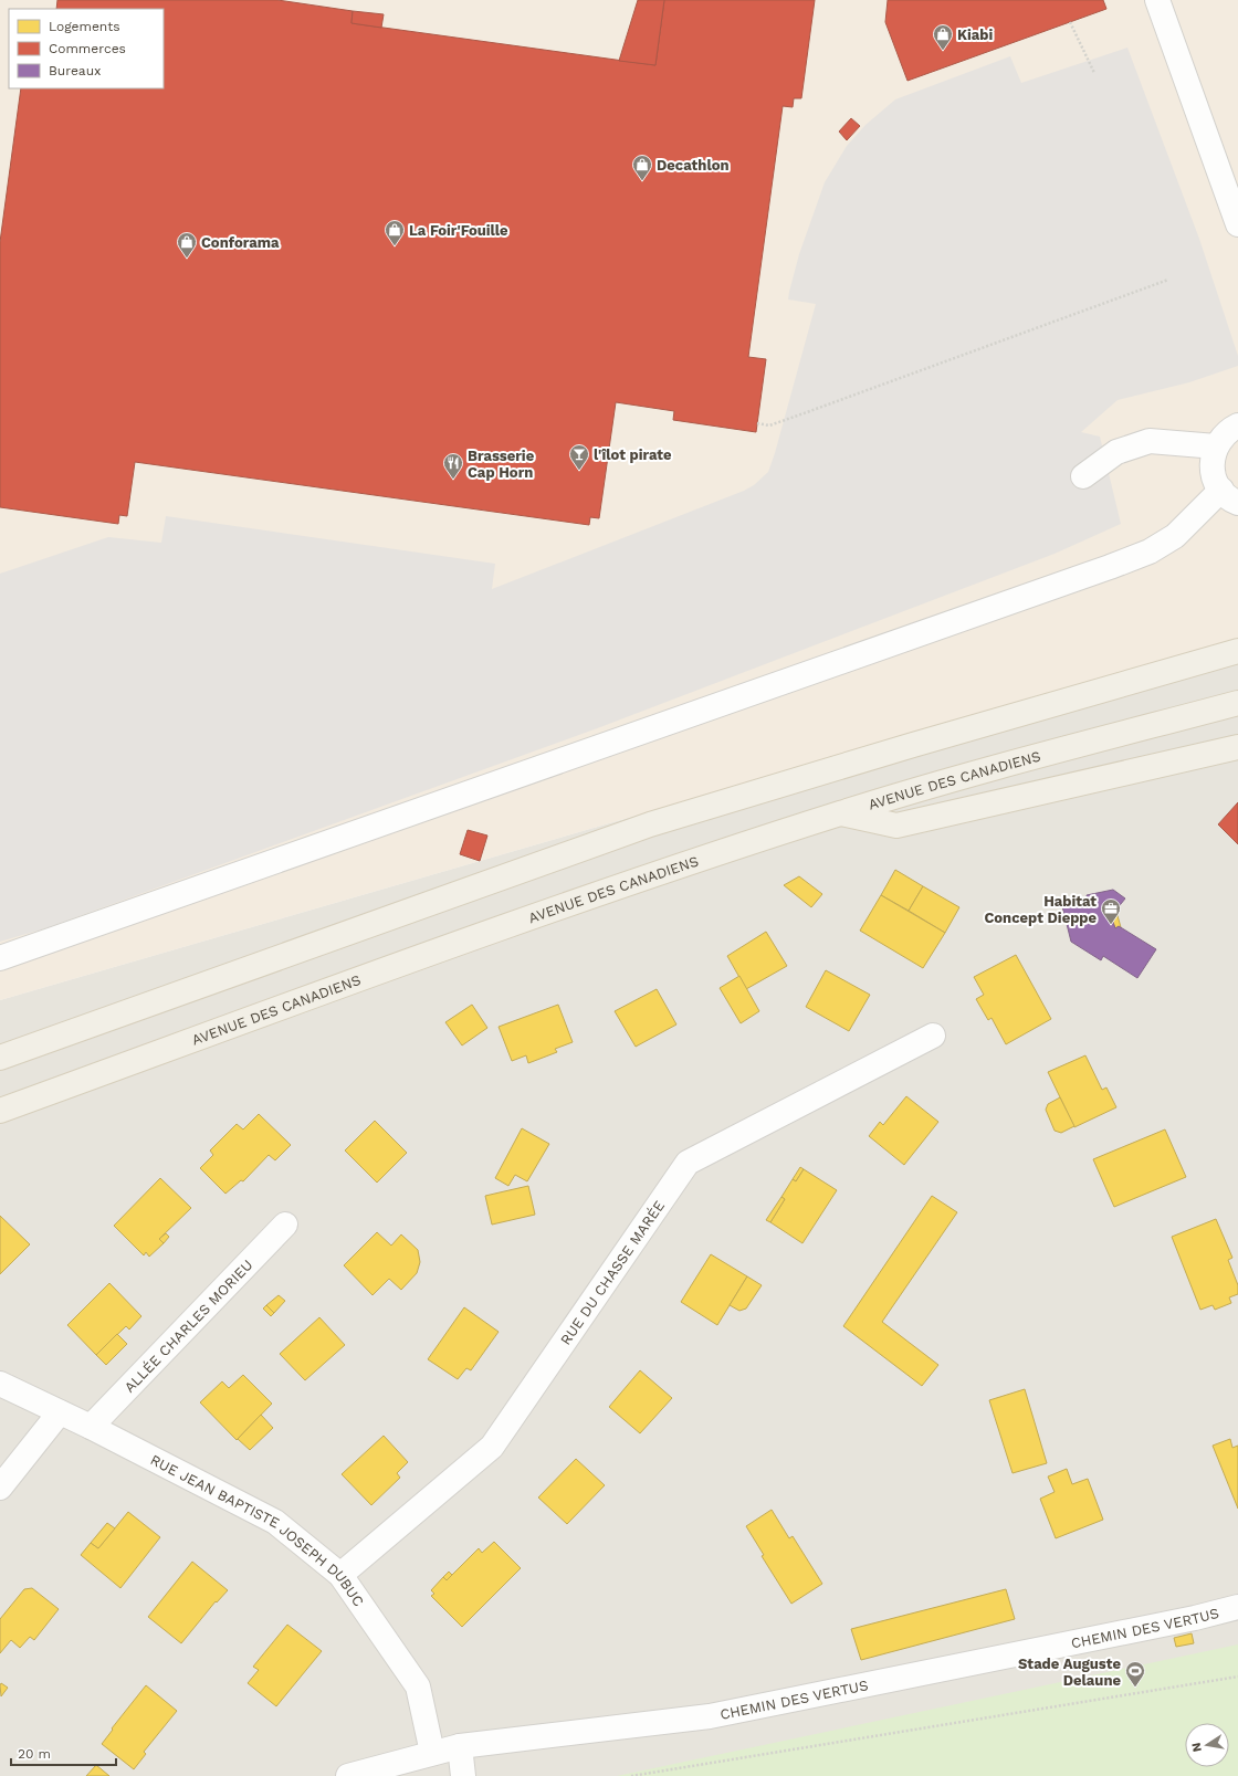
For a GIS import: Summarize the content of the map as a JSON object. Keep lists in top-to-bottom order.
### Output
{
  "streets": {
    "main road": ["AVENUE DES CANADIENS"],
    "street": [
      "RUE DU CHASSE MARÉE",
      "ALLÉE CHARLES MORIEU",
      "RUE JEAN BAPTISTE JOSEPH DUBUC",
      "CHEMIN DES VERTUS"
    ]
  },
  "crossings": [
    ["RUE DU CHASSE MARÉE", "RUE JEAN BAPTISTE JOSEPH DUBUC"],
    ["ALLÉE CHARLES MORIEU", "RUE JEAN BAPTISTE JOSEPH DUBUC"],
    ["RUE JEAN BAPTISTE JOSEPH DUBUC", "CHEMIN DES VERTUS"]
  ],
  "places": {
    "shop": [
      "Kiabi",
      "Decathlon",
      "La Foir'Fouille",
      "Conforama"
    ],
    "bar": ["l'îlot pirate"],
    "restaurant": ["Brasserie Cap Horn"],
    "office": ["Habitat Concept Dieppe"],
    "sports": ["Stade Auguste Delaune"]
  },
  "legend": ["Logements", "Commerces", "Bureaux"],
  "scale_bar": "20 m",
  "north": "left"
}
